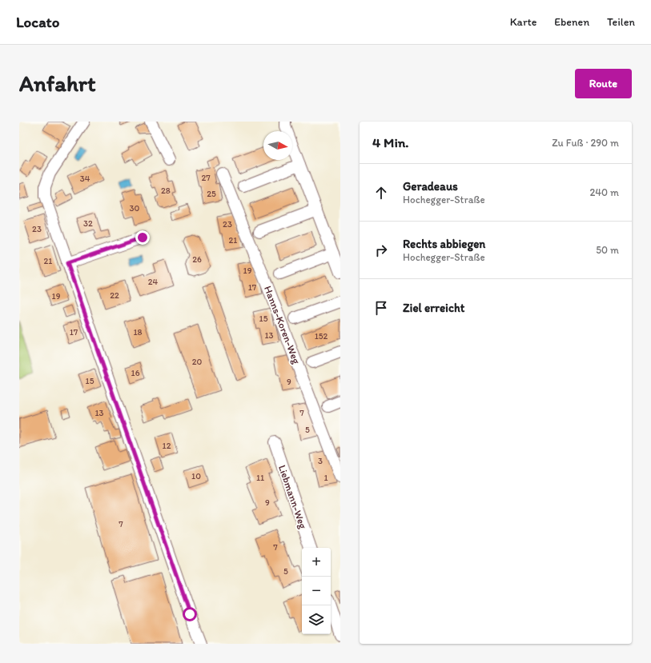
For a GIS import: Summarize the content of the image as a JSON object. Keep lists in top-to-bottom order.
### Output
{
  "streets": {
    "street": ["Hanns-Koren-Weg", "Liebmann-Weg"]
  },
  "house_numbers": [
    "27",
    "34",
    "28",
    "25",
    "30",
    "32",
    "23",
    "23",
    "21",
    "26",
    "21",
    "19",
    "24",
    "17",
    "22",
    "19",
    "15",
    "17",
    "18",
    "13",
    "152",
    "20",
    "16",
    "15",
    "9",
    "13",
    "7",
    "5",
    "12",
    "3",
    "10",
    "11",
    "1",
    "9",
    "7",
    "7",
    "5"
  ],
  "north": "right",
  "page": {
    "header": "Locato",
    "nav": ["Karte", "Ebenen", "Teilen"],
    "buttons": "Route",
    "title": "Anfahrt",
    "heading": ["4 Min.", "Zu Fuß · 290 m"],
    "list": [
      ["Geradeaus", "Hochegger-Straße", "240 m"],
      ["Rechts abbiegen", "Hochegger-Straße", "50 m"],
      "Ziel erreicht"
    ],
    "map_buttons": ["+", "−"]
  }
}
